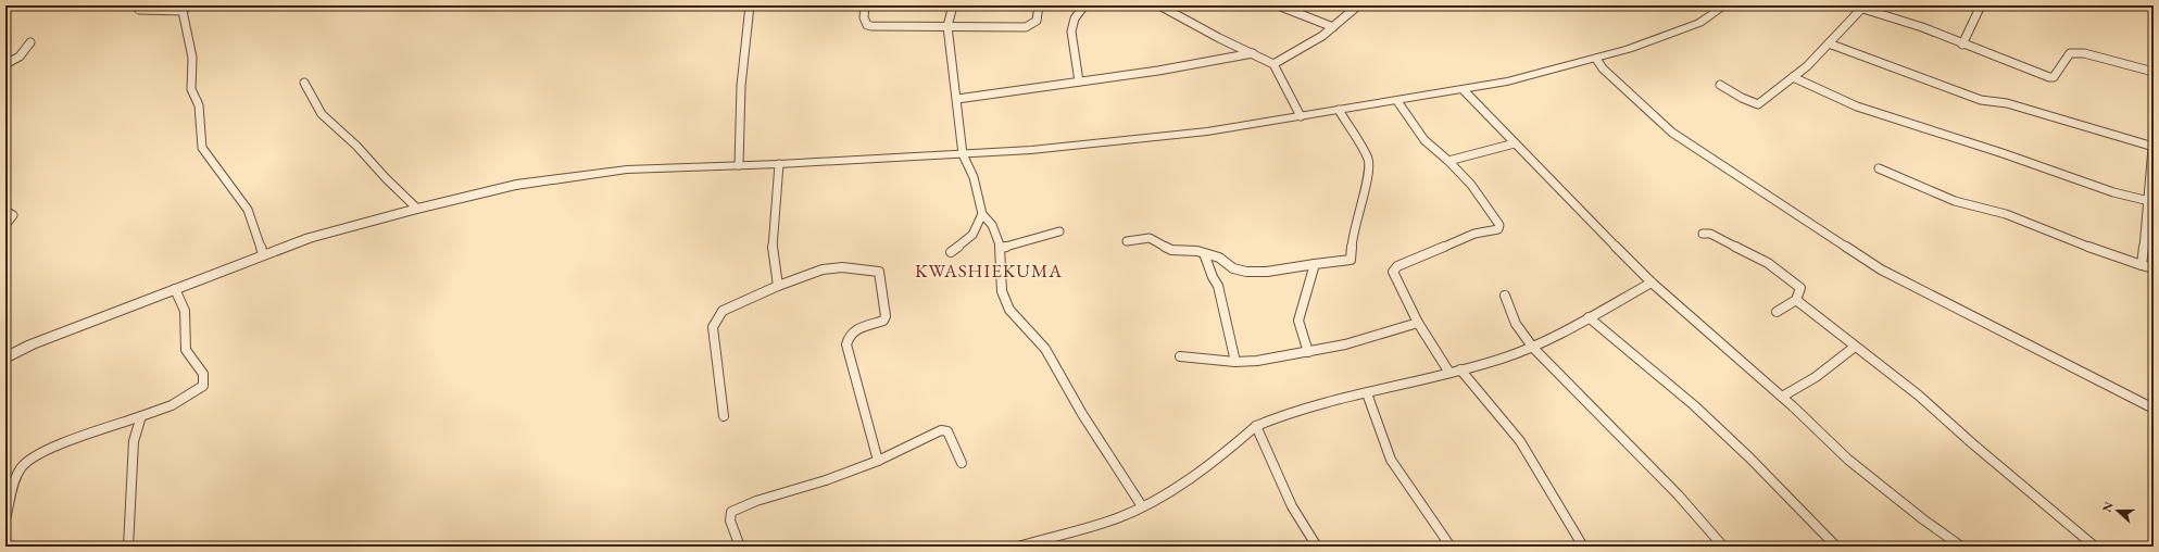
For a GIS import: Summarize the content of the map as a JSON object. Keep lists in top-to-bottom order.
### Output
{
  "districts": ["KWASHIEKUMA"],
  "north": "left"
}
